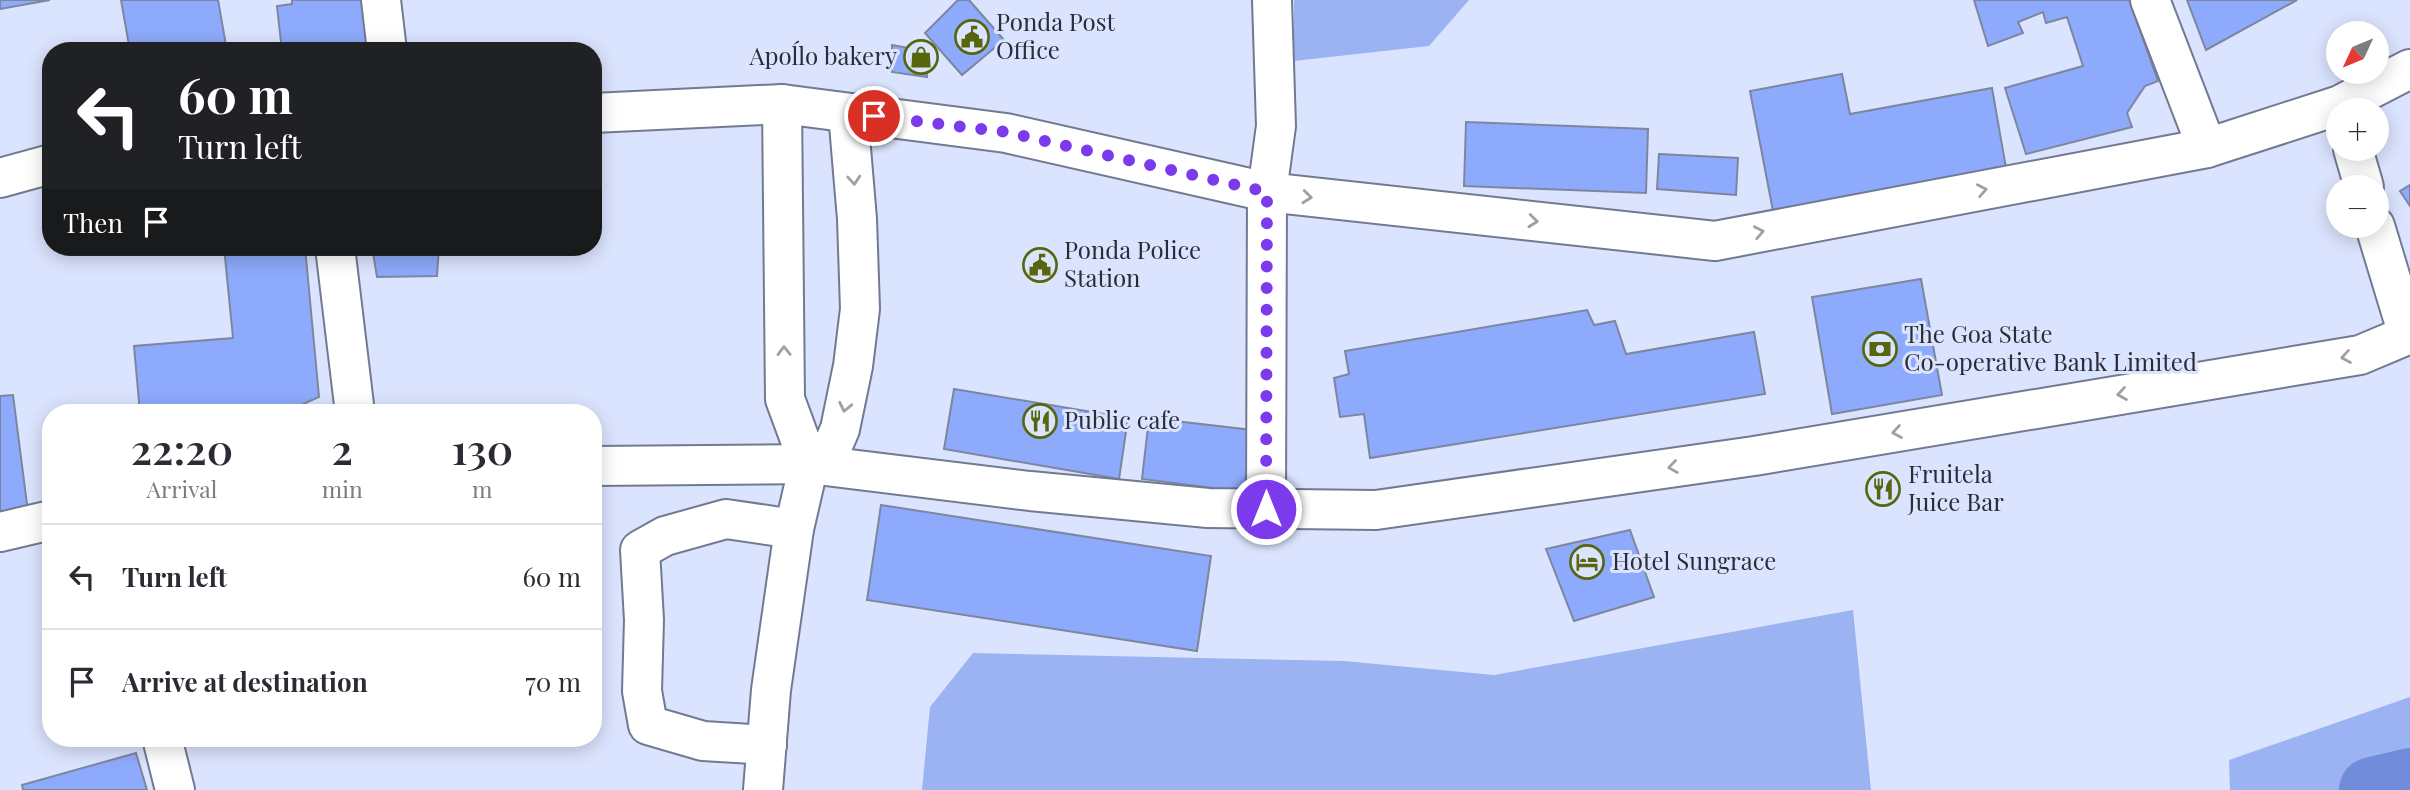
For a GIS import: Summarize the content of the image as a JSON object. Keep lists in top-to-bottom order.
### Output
{
  "places": {
    "public building": ["Ponda Post Office", "Ponda Police Station"],
    "shop": ["Apoĺlo bakery"],
    "bank": ["The Goa State Co-operative Bank Limited"],
    "restaurant": ["Public cafe", "Fruitela Juice Bar"],
    "hotel": ["Hotel Sungrace"]
  },
  "north": "bottom left",
  "page": {
    "map_buttons": ["+", "−"],
    "turn": ["60 m", "Turn left"],
    "then": "Then",
    "eta": [
      "22:20",
      "Arrival",
      "2",
      "min",
      "130",
      "m"
    ],
    "list": [
      {
        "name": "Turn left",
        "value": "60 m"
      },
      {
        "name": "Arrive at destination",
        "value": "70 m"
      }
    ]
  }
}
